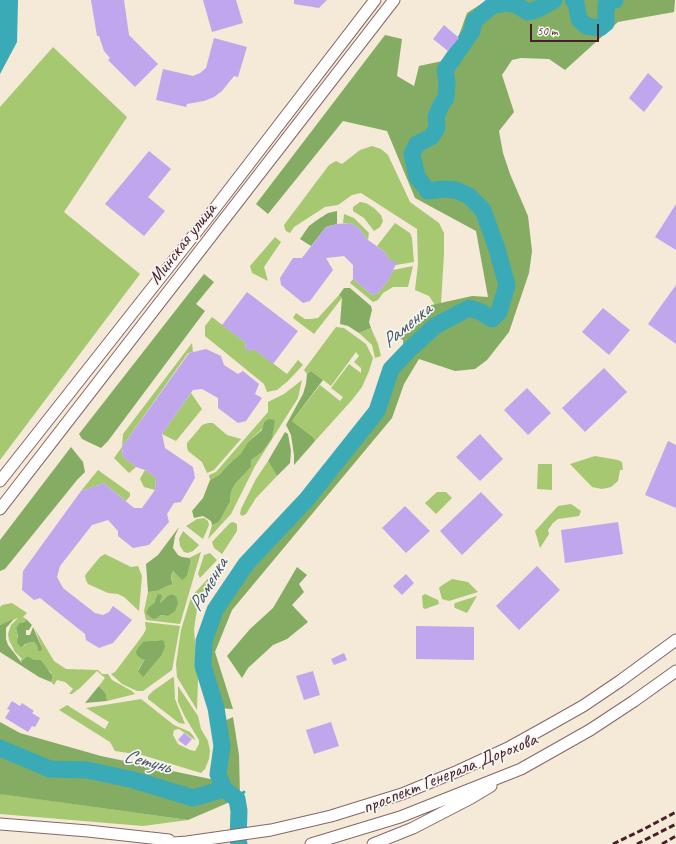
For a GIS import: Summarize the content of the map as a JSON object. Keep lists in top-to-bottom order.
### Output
{
  "streets": {
    "main road": ["Минская улица", "проспект Генерала Дорохова"]
  },
  "water": ["Раменка", "Сетунь"],
  "scale_bar": "50 m"
}
